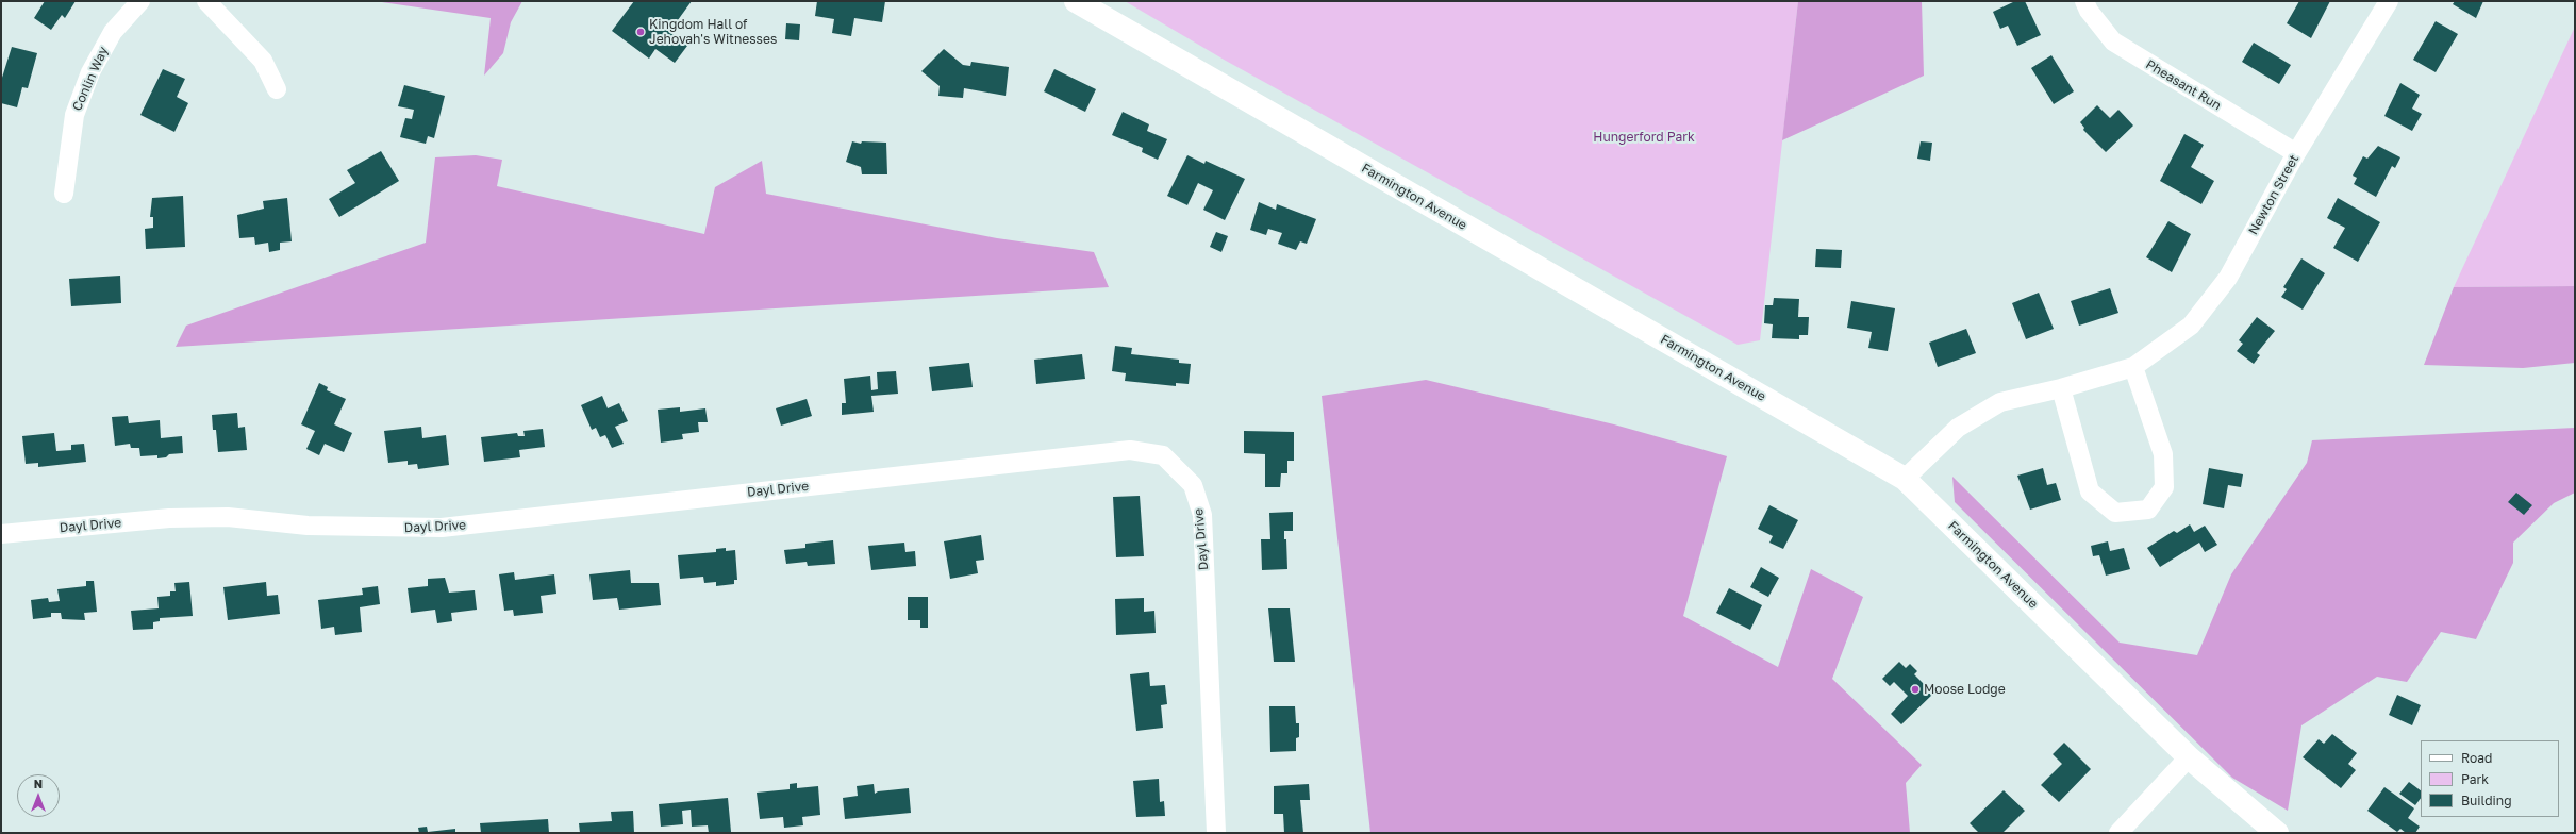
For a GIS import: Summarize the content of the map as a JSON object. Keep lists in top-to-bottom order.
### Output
{
  "streets": {
    "main road": ["Farmington Avenue"],
    "street": [
      "Conlin Way",
      "Pheasant Run",
      "Newton Street",
      "Dayl Drive"
    ]
  },
  "crossings": [
    ["Pheasant Run", "Newton Street"],
    ["Newton Street", "Farmington Avenue"]
  ],
  "parks": ["Hungerford Park"],
  "places": ["Kingdom Hall of Jehovah's Witnesses", "Moose Lodge"],
  "legend": ["Road", "Park", "Building"],
  "north": "top"
}
